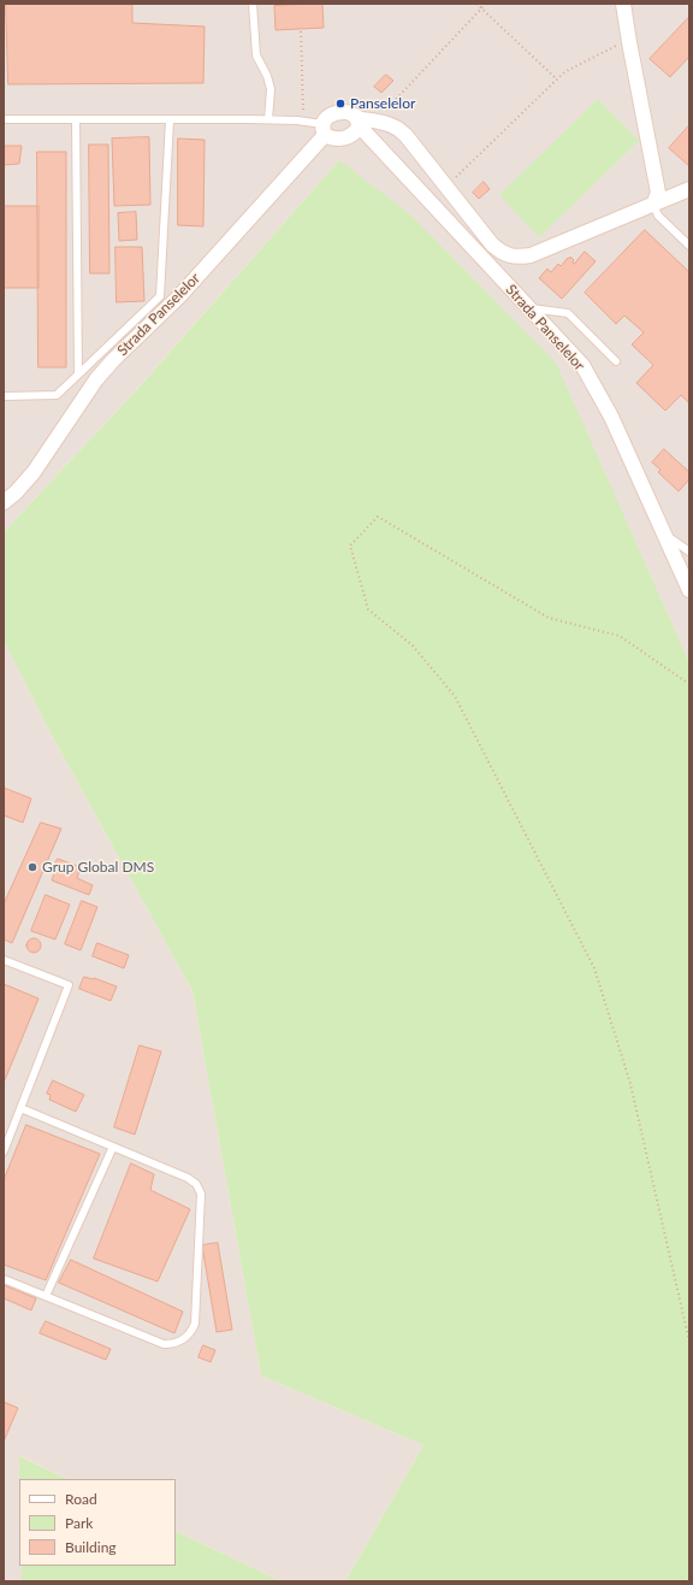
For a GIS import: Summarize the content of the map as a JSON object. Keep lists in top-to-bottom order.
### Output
{
  "streets": {
    "street": ["Strada Panselelor"]
  },
  "places": ["Panselelor", "Grup Global DMS"],
  "legend": ["Road", "Park", "Building"]
}
